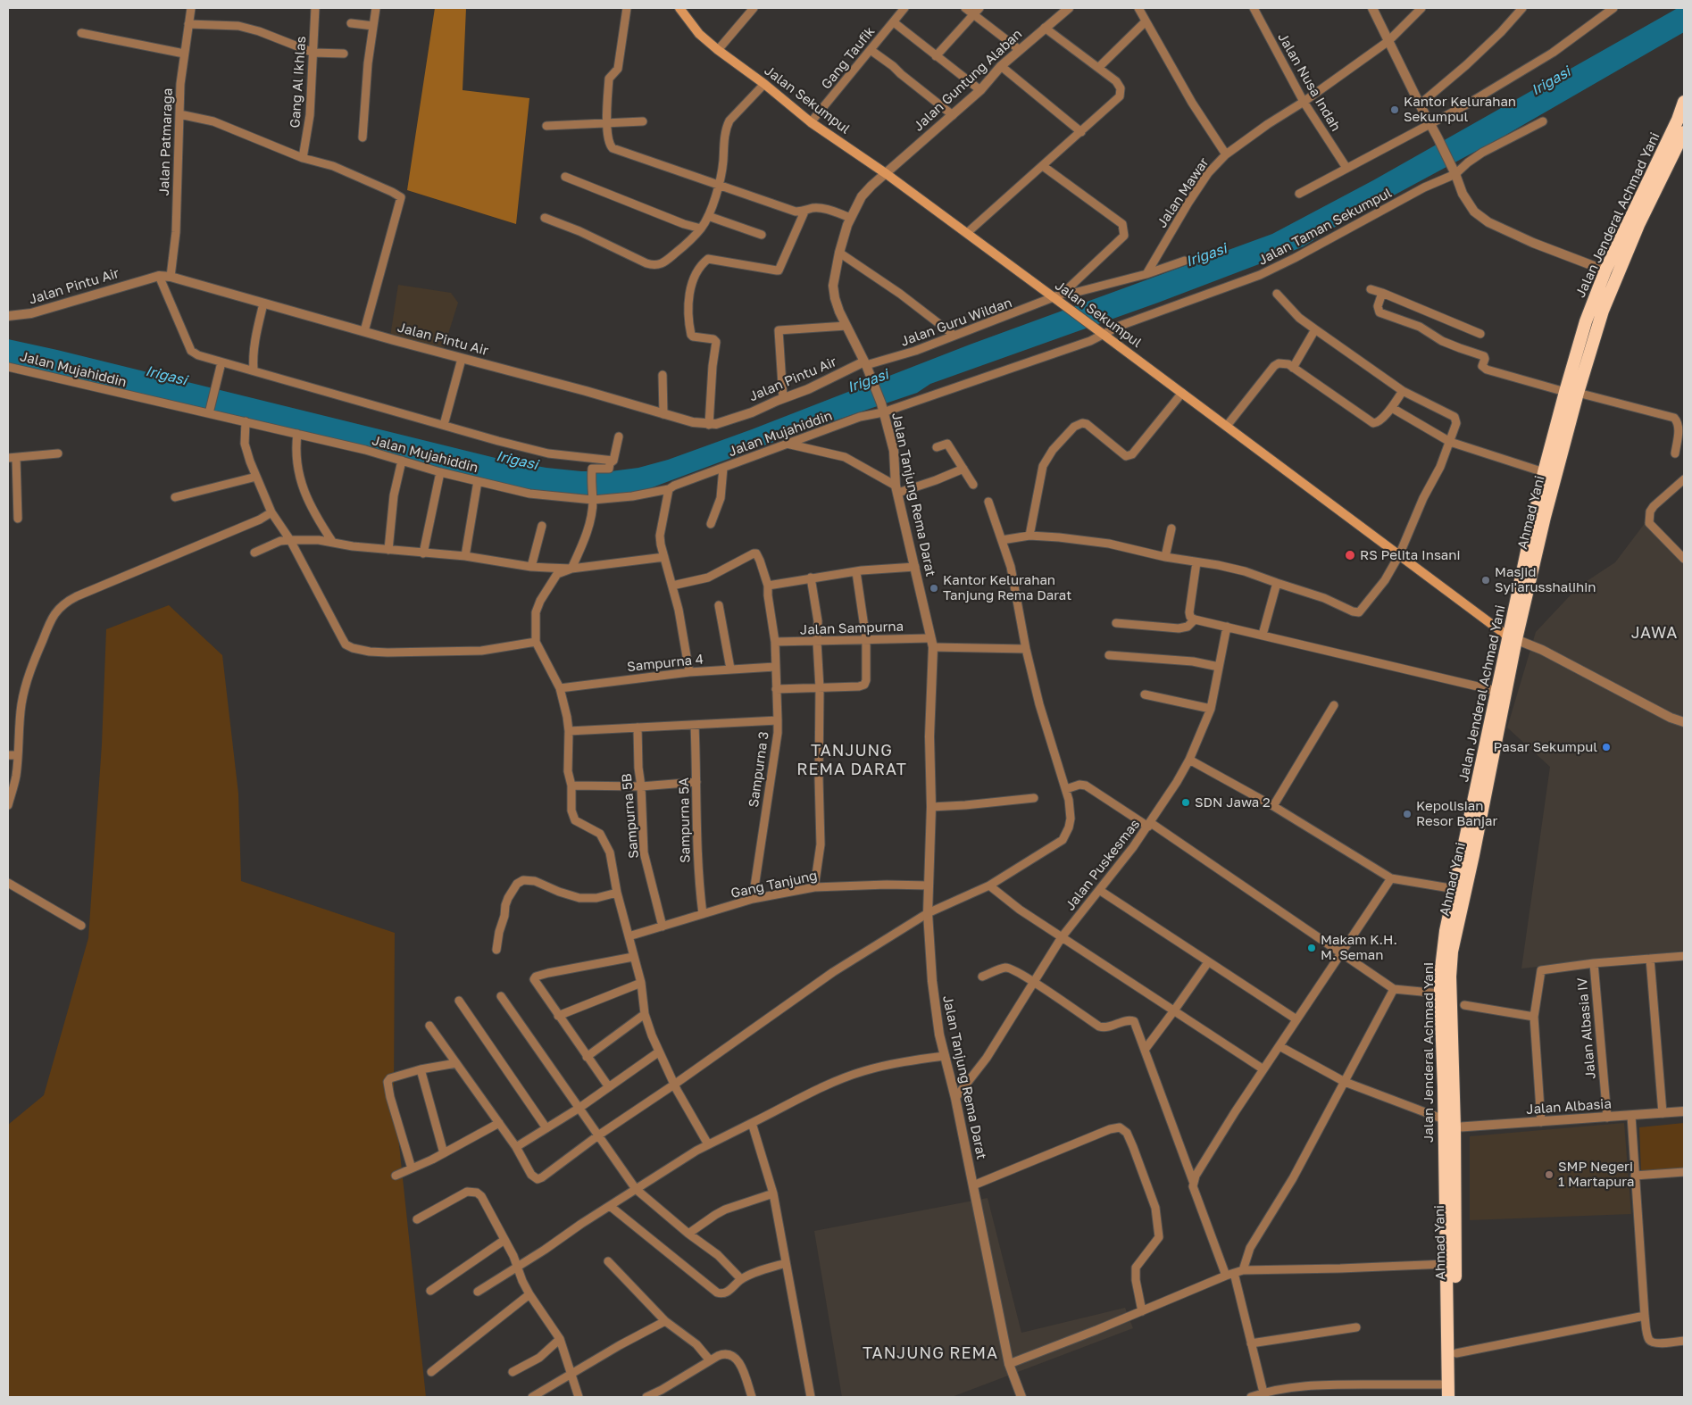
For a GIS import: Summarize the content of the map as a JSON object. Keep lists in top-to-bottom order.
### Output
{
  "streets": {
    "highway": ["Jalan Jenderal Achmad Yani", "Ahmad Yani"],
    "main road": ["Jalan Sekumpul"],
    "street": [
      "Gang Taufik",
      "Jalan Guntung Alaban",
      "Gang Al Ikhlas",
      "Jalan Nusa Indah",
      "Jalan Patmaraga",
      "Jalan Mawar",
      "Jalan Taman Sekumpul",
      "Jalan Pintu Air",
      "Jalan Guru Wildan",
      "Jalan Mujahiddin",
      "Jalan Tanjung Rema Darat",
      "Jalan Sampurna",
      "Sampurna 4",
      "Sampurna 3",
      "Sampurna 5B",
      "Sampurna 5A",
      "Jalan Puskesmas",
      "Gang Tanjung",
      "Jalan Albasia IV",
      "Jalan Albasia"
    ]
  },
  "crossings": [
    ["Gang Taufik", "Jalan Sekumpul"],
    ["Jalan Guntung Alaban", "Jalan Sekumpul"],
    ["Jalan Guntung Alaban", "Jalan Tanjung Rema Darat"],
    ["Jalan Nusa Indah", "Jalan Mawar"],
    ["Jalan Sekumpul", "Jalan Jenderal Achmad Yani"],
    ["Jalan Sekumpul", "Jalan Taman Sekumpul"],
    ["Jalan Sekumpul", "Jalan Guru Wildan"],
    ["Jalan Sekumpul", "Jalan Tanjung Rema Darat"],
    ["Jalan Sekumpul", "Ahmad Yani"],
    ["Jalan Patmaraga", "Jalan Pintu Air"],
    ["Jalan Jenderal Achmad Yani", "Ahmad Yani"],
    ["Jalan Taman Sekumpul", "Jalan Mujahiddin"],
    ["Jalan Taman Sekumpul", "Jalan Tanjung Rema Darat"],
    ["Jalan Pintu Air", "Jalan Guru Wildan"],
    ["Jalan Pintu Air", "Jalan Tanjung Rema Darat"],
    ["Jalan Guru Wildan", "Jalan Tanjung Rema Darat"],
    ["Jalan Mujahiddin", "Jalan Tanjung Rema Darat"],
    ["Jalan Tanjung Rema Darat", "Jalan Sampurna"],
    ["Jalan Tanjung Rema Darat", "Jalan Puskesmas"],
    ["Jalan Tanjung Rema Darat", "Gang Tanjung"],
    ["Ahmad Yani", "Jalan Albasia"],
    ["Jalan Sampurna", "Sampurna 3"],
    ["Sampurna 4", "Sampurna 3"],
    ["Sampurna 3", "Gang Tanjung"],
    ["Sampurna 5B", "Gang Tanjung"],
    ["Sampurna 5A", "Gang Tanjung"],
    ["Jalan Albasia IV", "Jalan Albasia"]
  ],
  "districts": ["JAWA", "TANJUNG REMA DARAT", "TANJUNG REMA"],
  "water": ["Irigasi"],
  "places": [
    "Kantor Kelurahan Sekumpul",
    "RS Pelita Insani",
    "Masjid Syi'arusshalihin",
    "Kantor Kelurahan Tanjung Rema Darat",
    "Pasar Sekumpul",
    "SDN Jawa 2",
    "Kepolisian Resor Banjar",
    "Makam K.H. M. Seman",
    "SMP Negeri 1 Martapura"
  ]
}
